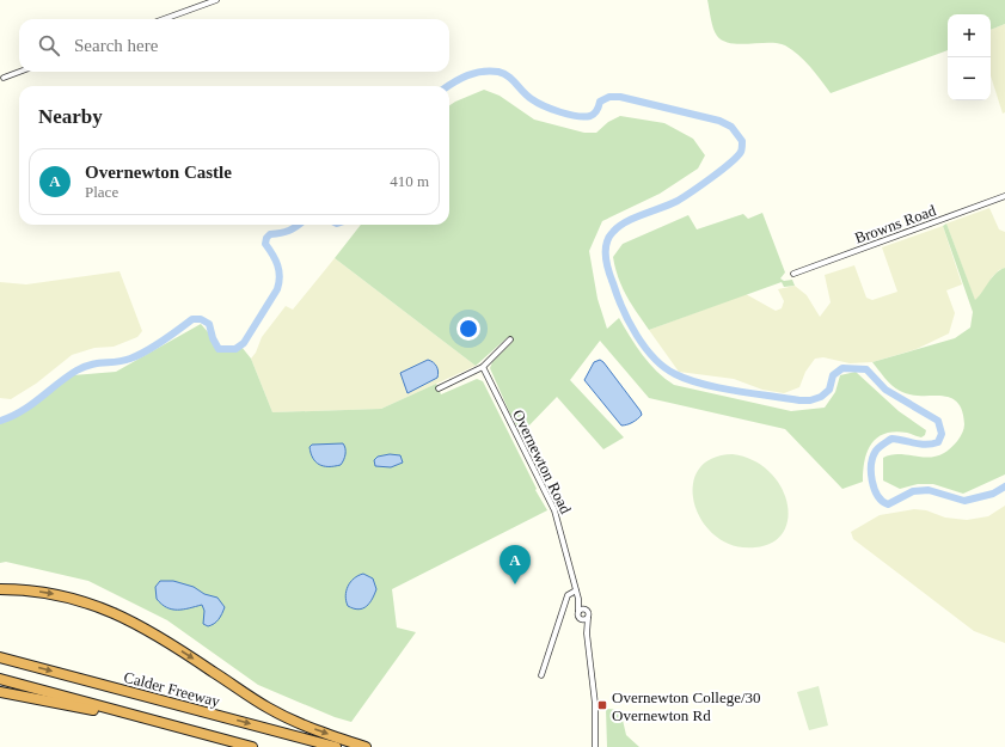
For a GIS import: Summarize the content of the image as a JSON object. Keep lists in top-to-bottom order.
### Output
{
  "streets": {
    "highway": ["Calder Freeway"],
    "street": ["Browns Road", "Overnewton Road"]
  },
  "places": {
    "transit": ["Overnewton College/30 Overnewton Rd"]
  },
  "page": {
    "map_buttons": ["+", "−"],
    "search": "Search here",
    "heading": "Nearby",
    "list": [
      {
        "mark": "A",
        "name": "Overnewton Castle",
        "note": "Place",
        "value": "410 m"
      }
    ],
    "pins": "A"
  }
}
